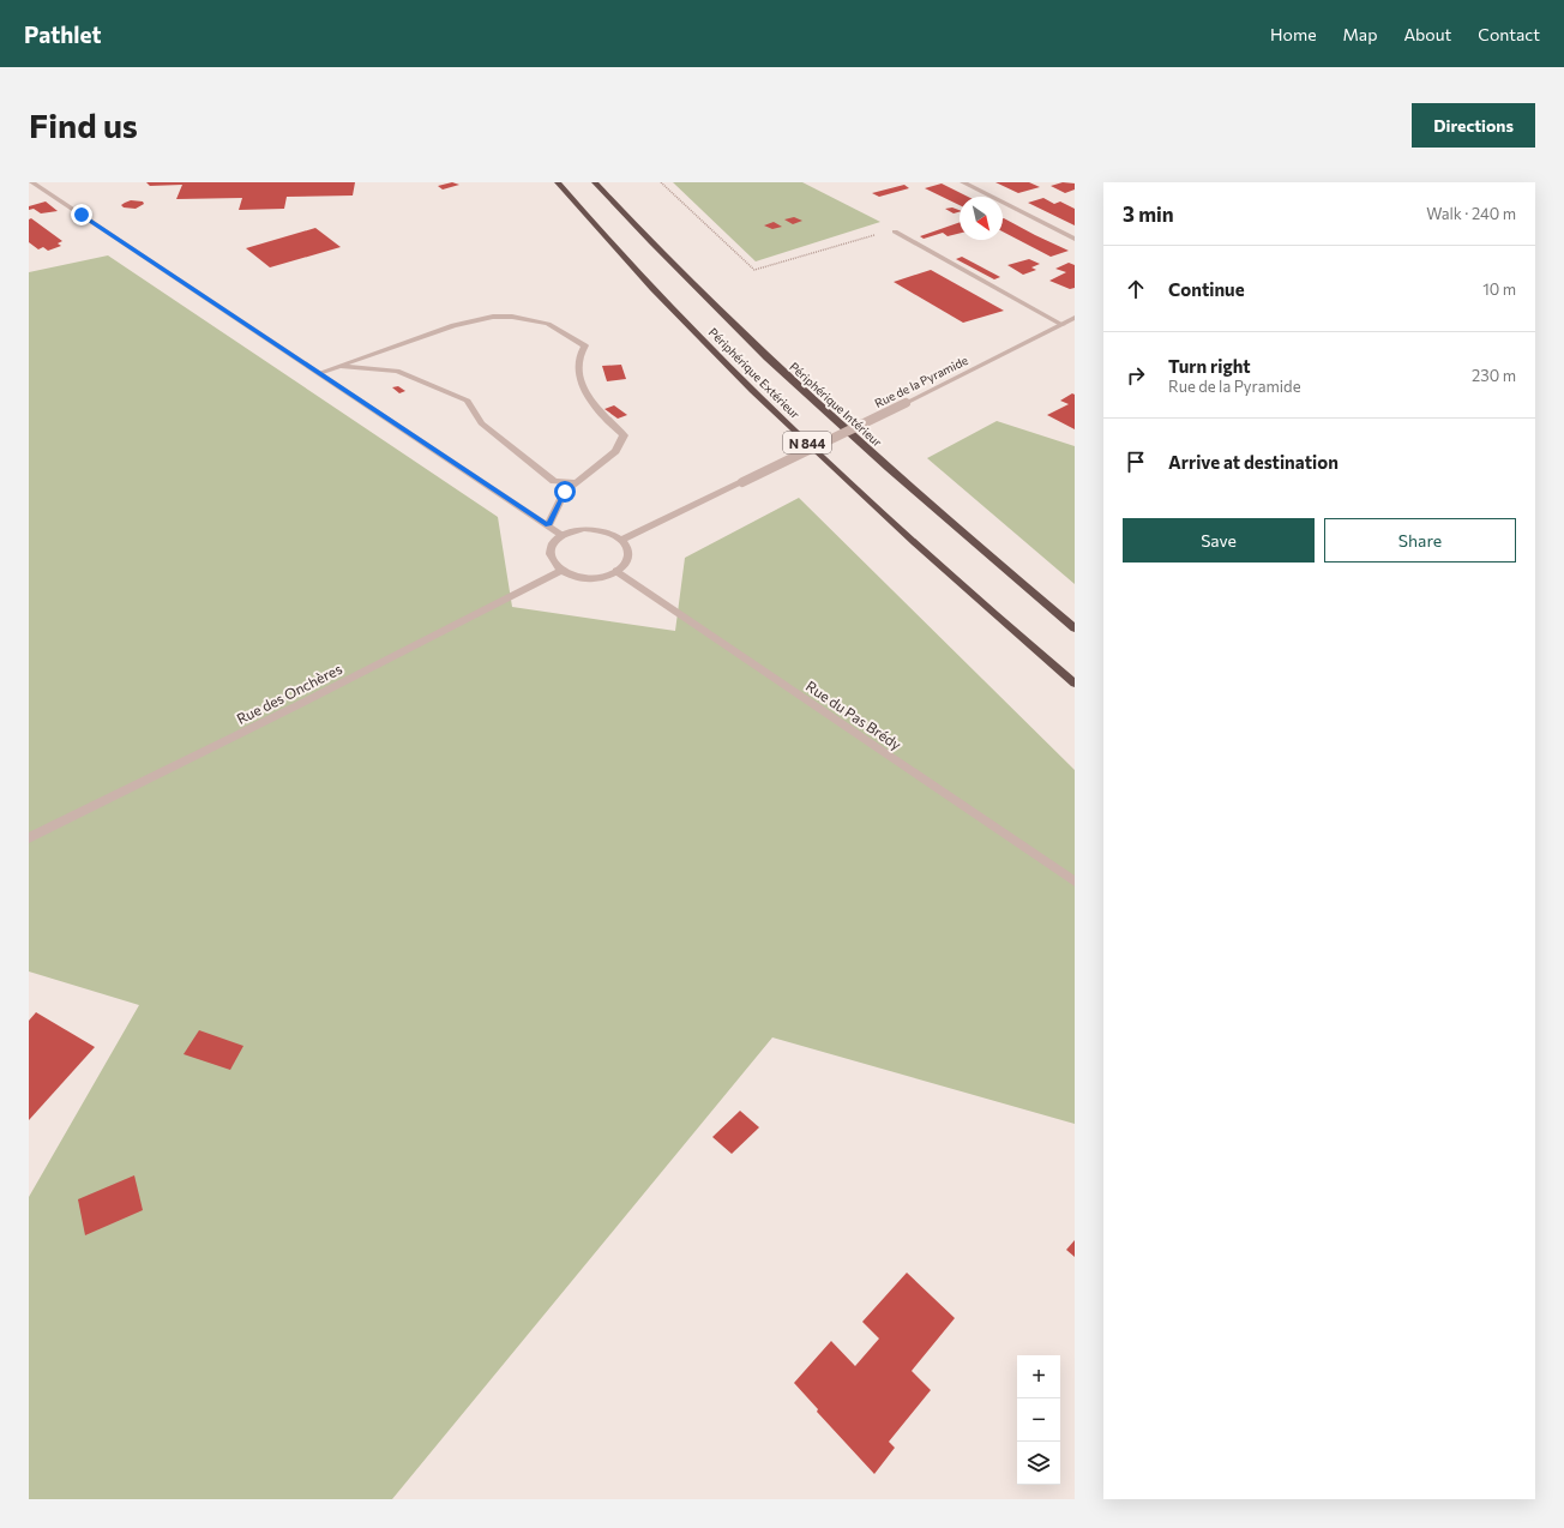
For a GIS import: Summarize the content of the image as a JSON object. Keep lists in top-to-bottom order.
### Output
{
  "streets": {
    "highway": ["Périphérique Extérieur", "Périphérique Intérieur", "N 844"],
    "street": ["Rue de la Pyramide", "Rue des Onchères", "Rue du Pas Brédy"]
  },
  "crossings": [
    ["Rue de la Pyramide", "Rue des Onchères"],
    ["Rue de la Pyramide", "Rue du Pas Brédy"],
    ["Rue des Onchères", "Rue du Pas Brédy"]
  ],
  "north": "bottom right",
  "page": {
    "header": "Pathlet",
    "nav": [
      "Home",
      "Map",
      "About",
      "Contact"
    ],
    "buttons": [
      "Directions",
      ["Save", "Share"]
    ],
    "title": "Find us",
    "heading": ["3 min", "Walk · 240 m"],
    "list": [
      ["Continue", "10 m"],
      ["Turn right", "Rue de la Pyramide", "230 m"],
      "Arrive at destination"
    ],
    "map_buttons": ["+", "−"]
  }
}
